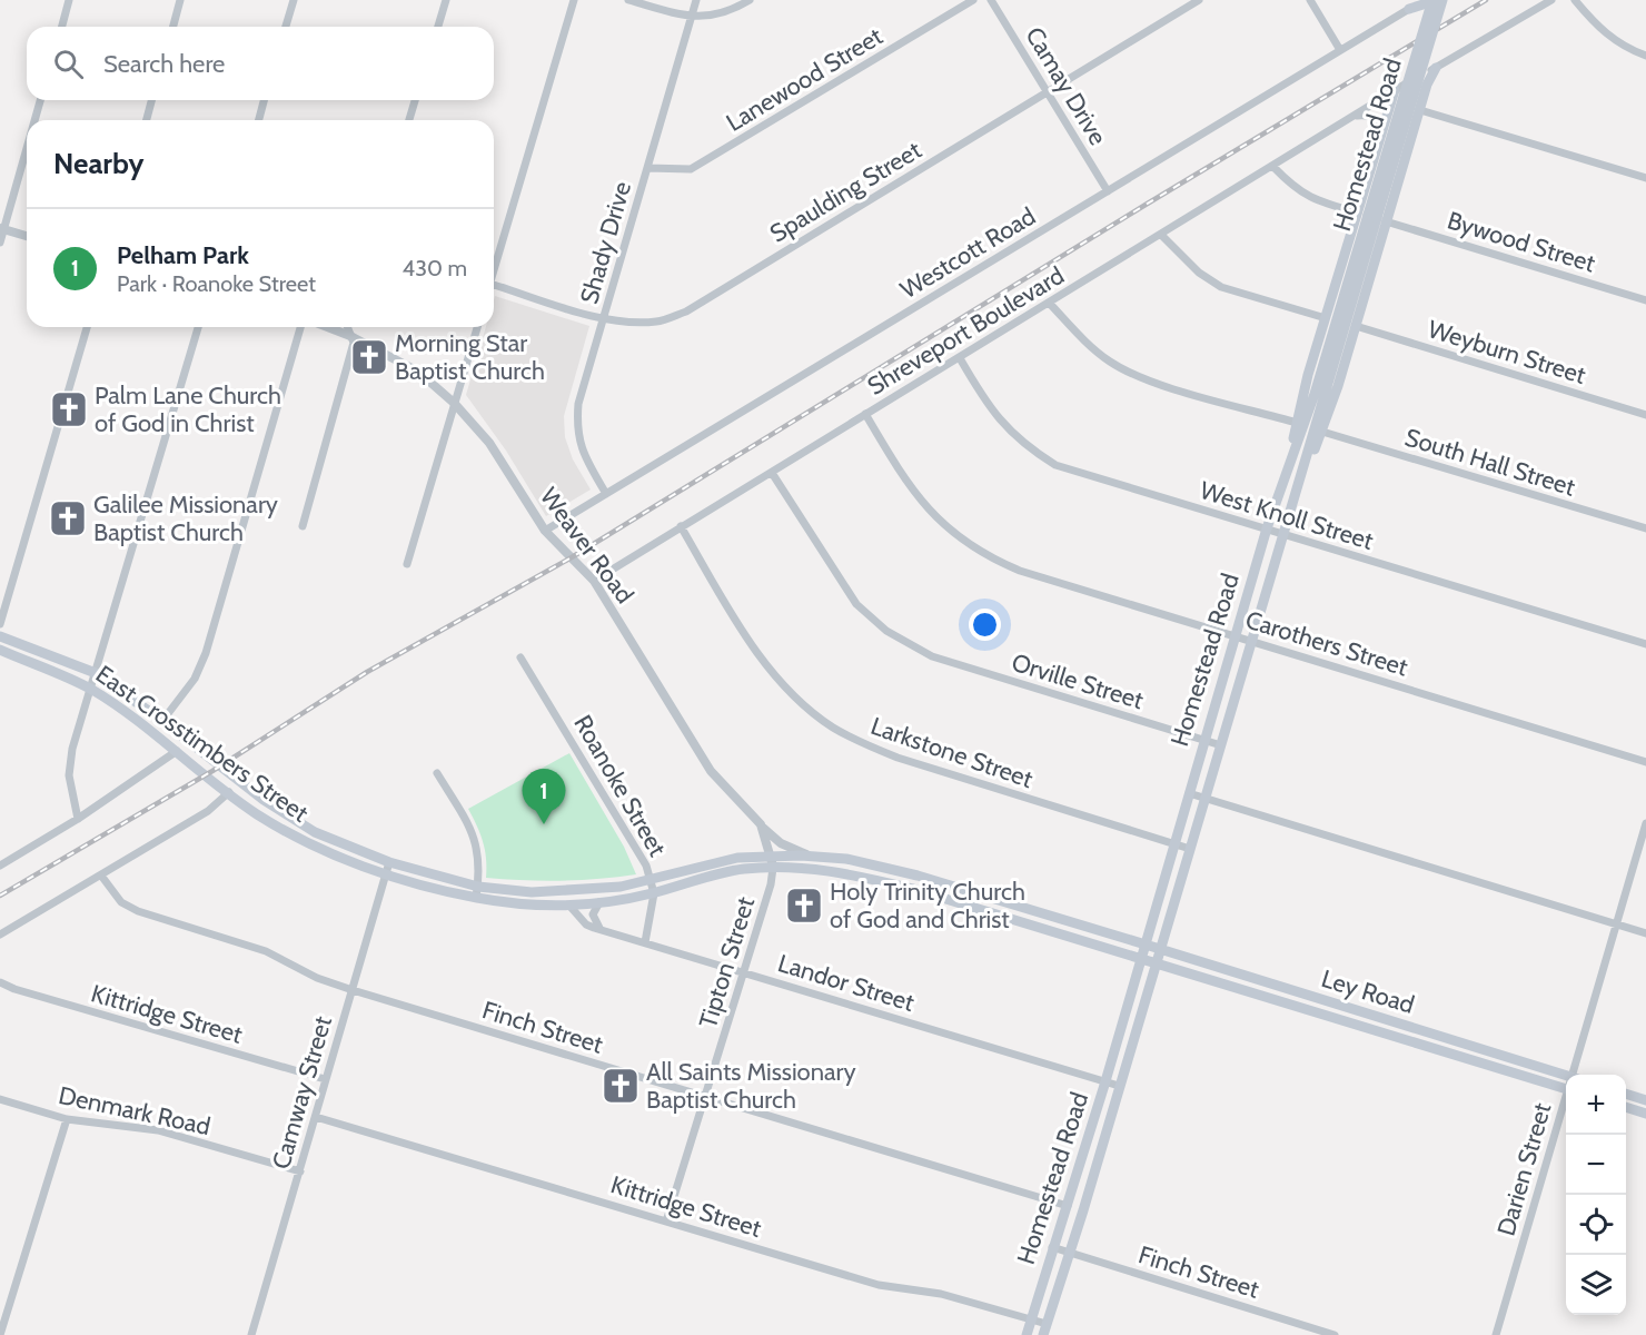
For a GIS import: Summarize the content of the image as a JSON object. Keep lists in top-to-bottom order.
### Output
{
  "streets": {
    "main road": ["Homestead Road", "East Crosstimbers Street", "Ley Road"],
    "street": [
      "Lanewood Street",
      "Camay Drive",
      "Spaulding Street",
      "Bywood Street",
      "Shady Drive",
      "Westcott Road",
      "Shreveport Boulevard",
      "Weyburn Street",
      "South Hall Street",
      "West Knoll Street",
      "Weaver Road",
      "Carothers Street",
      "Orville Street",
      "Larkstone Street",
      "Roanoke Street",
      "Tipton Street",
      "Landor Street",
      "Kittridge Street",
      "Finch Street",
      "Camway Street",
      "Denmark Road",
      "Darien Street"
    ]
  },
  "crossings": [
    ["Lanewood Street", "Shady Drive"],
    ["Camay Drive", "Spaulding Street"],
    ["Camay Drive", "Westcott Road"],
    ["Homestead Road", "Bywood Street"],
    ["Homestead Road", "West Knoll Street"],
    ["Homestead Road", "Carothers Street"],
    ["Homestead Road", "Orville Street"],
    ["Homestead Road", "Larkstone Street"],
    ["Homestead Road", "Landor Street"],
    ["Homestead Road", "Ley Road"],
    ["Homestead Road", "Kittridge Street"],
    ["Homestead Road", "Finch Street"],
    ["Spaulding Street", "Shady Drive"],
    ["Shady Drive", "Westcott Road"],
    ["Westcott Road", "Weaver Road"],
    ["Shreveport Boulevard", "West Knoll Street"],
    ["Shreveport Boulevard", "Weaver Road"],
    ["Shreveport Boulevard", "Carothers Street"],
    ["Shreveport Boulevard", "Orville Street"],
    ["Shreveport Boulevard", "Larkstone Street"],
    ["Weaver Road", "East Crosstimbers Street"],
    ["Weaver Road", "Tipton Street"],
    ["East Crosstimbers Street", "Roanoke Street"],
    ["East Crosstimbers Street", "Tipton Street"],
    ["East Crosstimbers Street", "Landor Street"],
    ["East Crosstimbers Street", "Camway Street"],
    ["Roanoke Street", "Landor Street"],
    ["Tipton Street", "Landor Street"],
    ["Tipton Street", "Kittridge Street"],
    ["Tipton Street", "Finch Street"],
    ["Kittridge Street", "Camway Street"],
    ["Finch Street", "Camway Street"],
    ["Camway Street", "Denmark Road"]
  ],
  "places": {
    "church": [
      "Morning Star Baptist Church",
      "Palm Lane Church of God in Christ",
      "Galilee Missionary Baptist Church",
      "Holy Trinity Church of God and Christ",
      "All Saints Missionary Baptist Church"
    ]
  },
  "page": {
    "search": "Search here",
    "heading": "Nearby",
    "list": [
      {
        "mark": "1",
        "name": "Pelham Park",
        "note": "Park · Roanoke Street",
        "value": "430 m"
      }
    ],
    "pins": "1",
    "map_buttons": ["+", "−"]
  }
}
